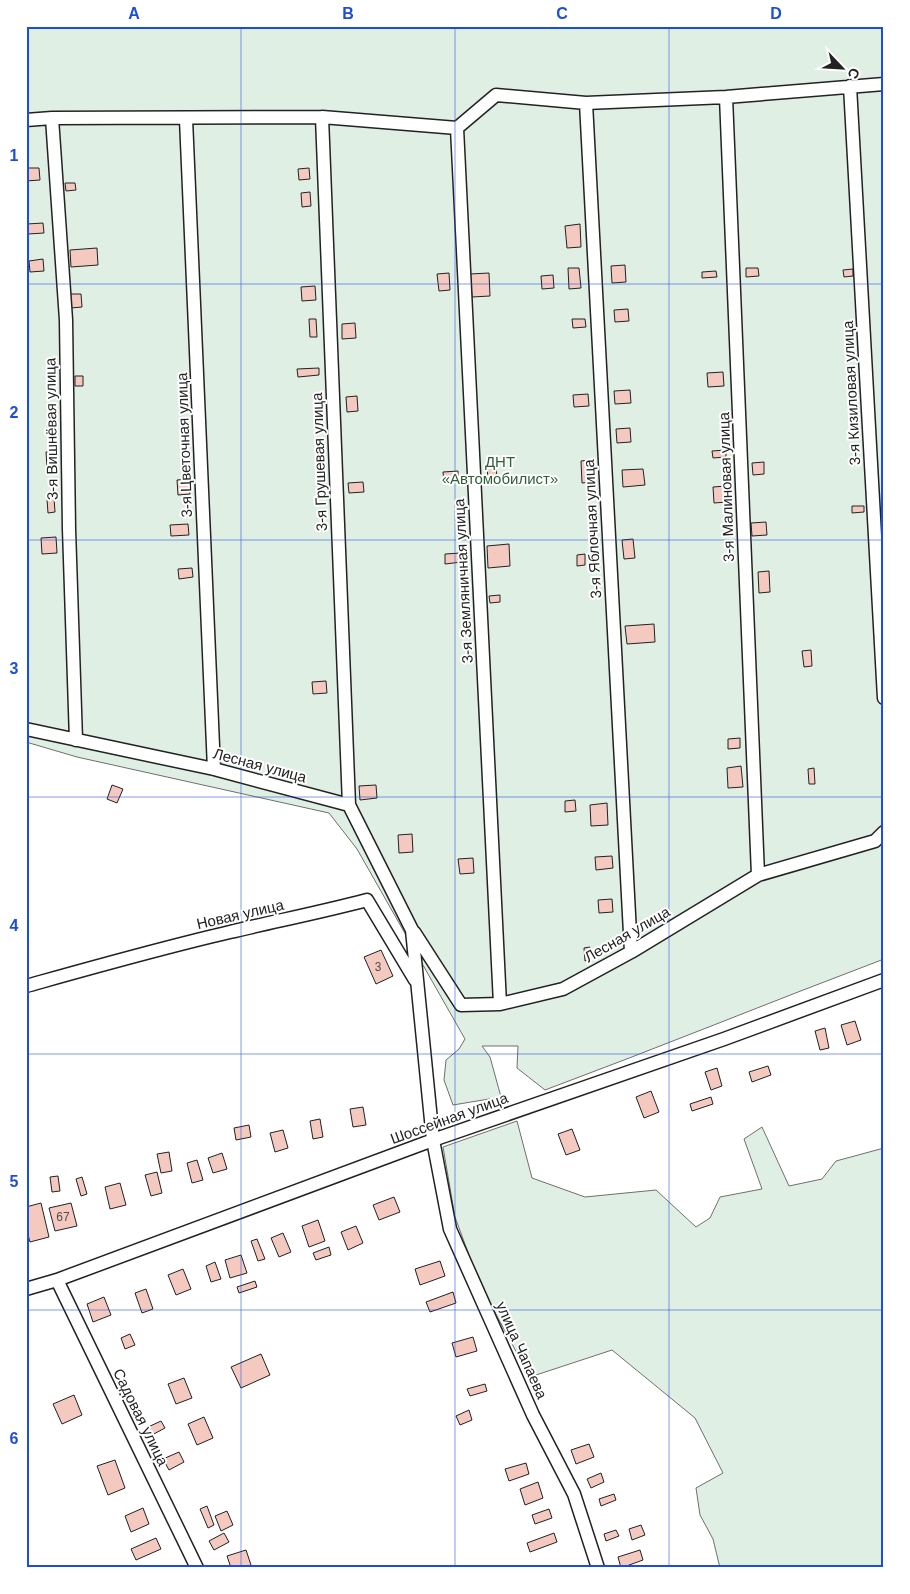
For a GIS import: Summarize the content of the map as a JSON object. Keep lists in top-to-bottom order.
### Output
{
  "streets": {
    "street": [
      "3-я Кизиловая улица",
      "3-я Вишнёвая улица",
      "3-я Цветочная улица",
      "3-я Грушевая улица",
      "3-я Малиновая улица",
      "3-я Яблочная улица",
      "3-я Земляничная улица",
      "Лесная улица",
      "Новая улица",
      "Шоссейная улица",
      "улица Чапаева",
      "Садовая улица"
    ]
  },
  "crossings": [
    ["3-я Вишнёвая улица", "Лесная улица"],
    ["3-я Цветочная улица", "Лесная улица"],
    ["3-я Грушевая улица", "Лесная улица"],
    ["3-я Малиновая улица", "Лесная улица"],
    ["3-я Яблочная улица", "Лесная улица"],
    ["3-я Земляничная улица", "Лесная улица"],
    ["Лесная улица", "Новая улица"],
    ["Лесная улица", "Шоссейная улица"],
    ["Лесная улица", "улица Чапаева"],
    ["Шоссейная улица", "улица Чапаева"],
    ["Шоссейная улица", "Садовая улица"]
  ],
  "parks": ["ДНТ «Автомобилист»"],
  "house_numbers": ["3", "67"],
  "north": "bottom right",
  "grid": {
    "columns": [
      "A",
      "B",
      "C",
      "D"
    ],
    "rows": [
      "1",
      "2",
      "3",
      "4",
      "5",
      "6"
    ]
  }
}
